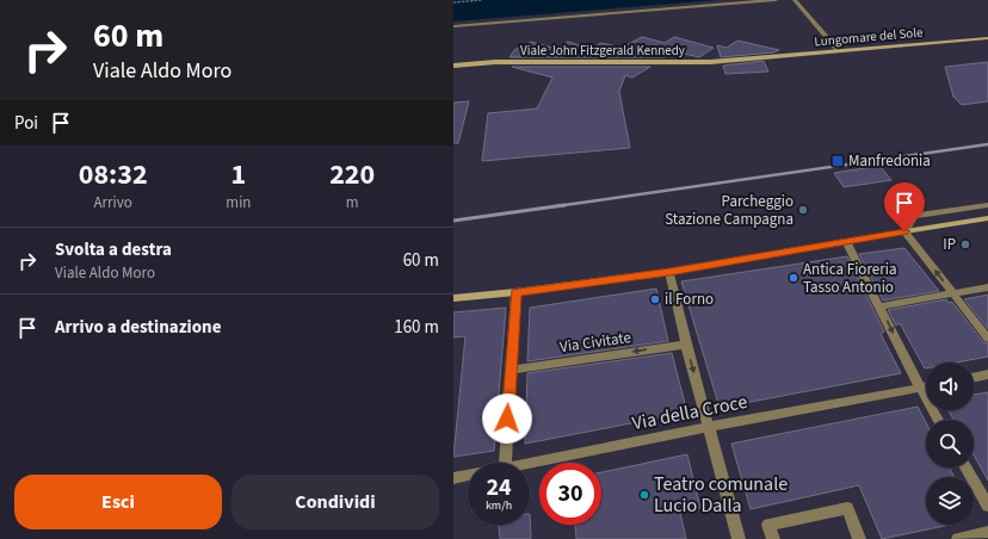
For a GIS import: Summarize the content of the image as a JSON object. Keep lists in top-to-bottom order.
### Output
{
  "streets": {
    "street": [
      "Lungomare del Sole",
      "Viale John Fitzgerald Kennedy",
      "Via Civitate",
      "Via della Croce"
    ]
  },
  "crossings": [
    ["Lungomare del Sole", "Viale John Fitzgerald Kennedy"]
  ],
  "places": {
    "transit": ["Manfredonia"],
    "other": [
      "Parcheggio Stazione Campagna",
      "IP",
      "Antica Fioreria Tasso Antonio",
      "il Forno",
      "Teatro comunale Lucio Dalla"
    ]
  },
  "page": {
    "turn": ["60 m", "Viale Aldo Moro"],
    "then": "Poi",
    "eta": [
      "08:32",
      "Arrivo",
      "1",
      "min",
      "220",
      "m"
    ],
    "list": [
      {
        "name": "Svolta a destra",
        "note": "Viale Aldo Moro",
        "value": "60 m"
      },
      {
        "name": "Arrivo a destinazione",
        "value": "160 m"
      }
    ],
    "speed": "24 km/h",
    "limit": "30",
    "buttons": ["Esci", "Condividi"]
  }
}
